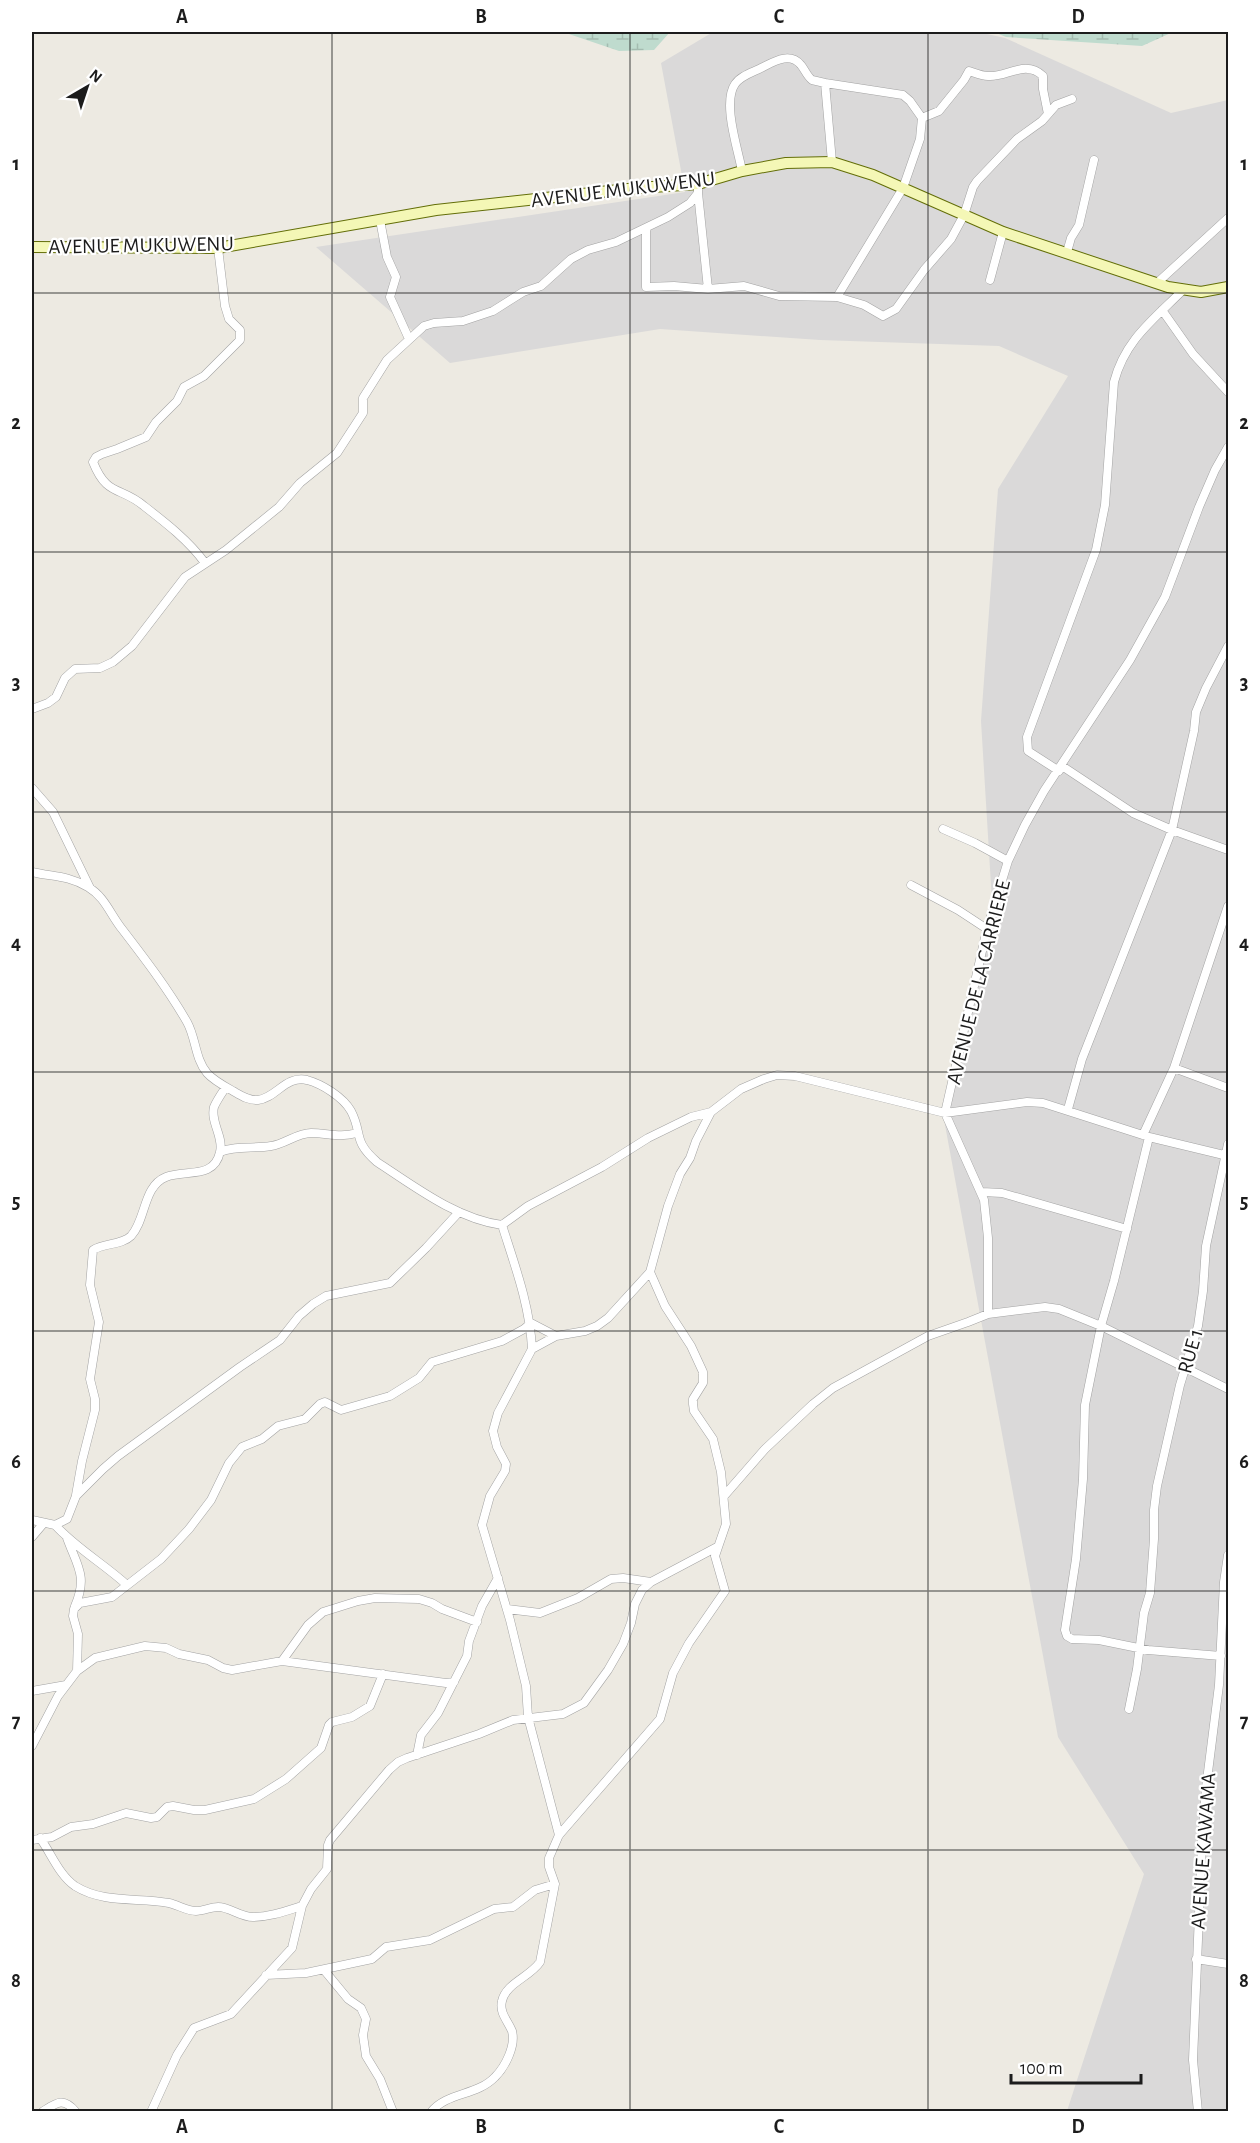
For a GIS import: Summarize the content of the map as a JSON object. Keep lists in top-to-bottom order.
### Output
{
  "streets": {
    "street": [
      "AVENUE MUKUWENU",
      "AVENUE DE LA CARRIERE",
      "RUE 1",
      "AVENUE KAWAMA"
    ]
  },
  "scale_bar": "100 m",
  "north": "top right",
  "grid": {
    "columns": [
      "A",
      "B",
      "C",
      "D"
    ],
    "rows": [
      "1",
      "2",
      "3",
      "4",
      "5",
      "6",
      "7",
      "8"
    ]
  }
}
